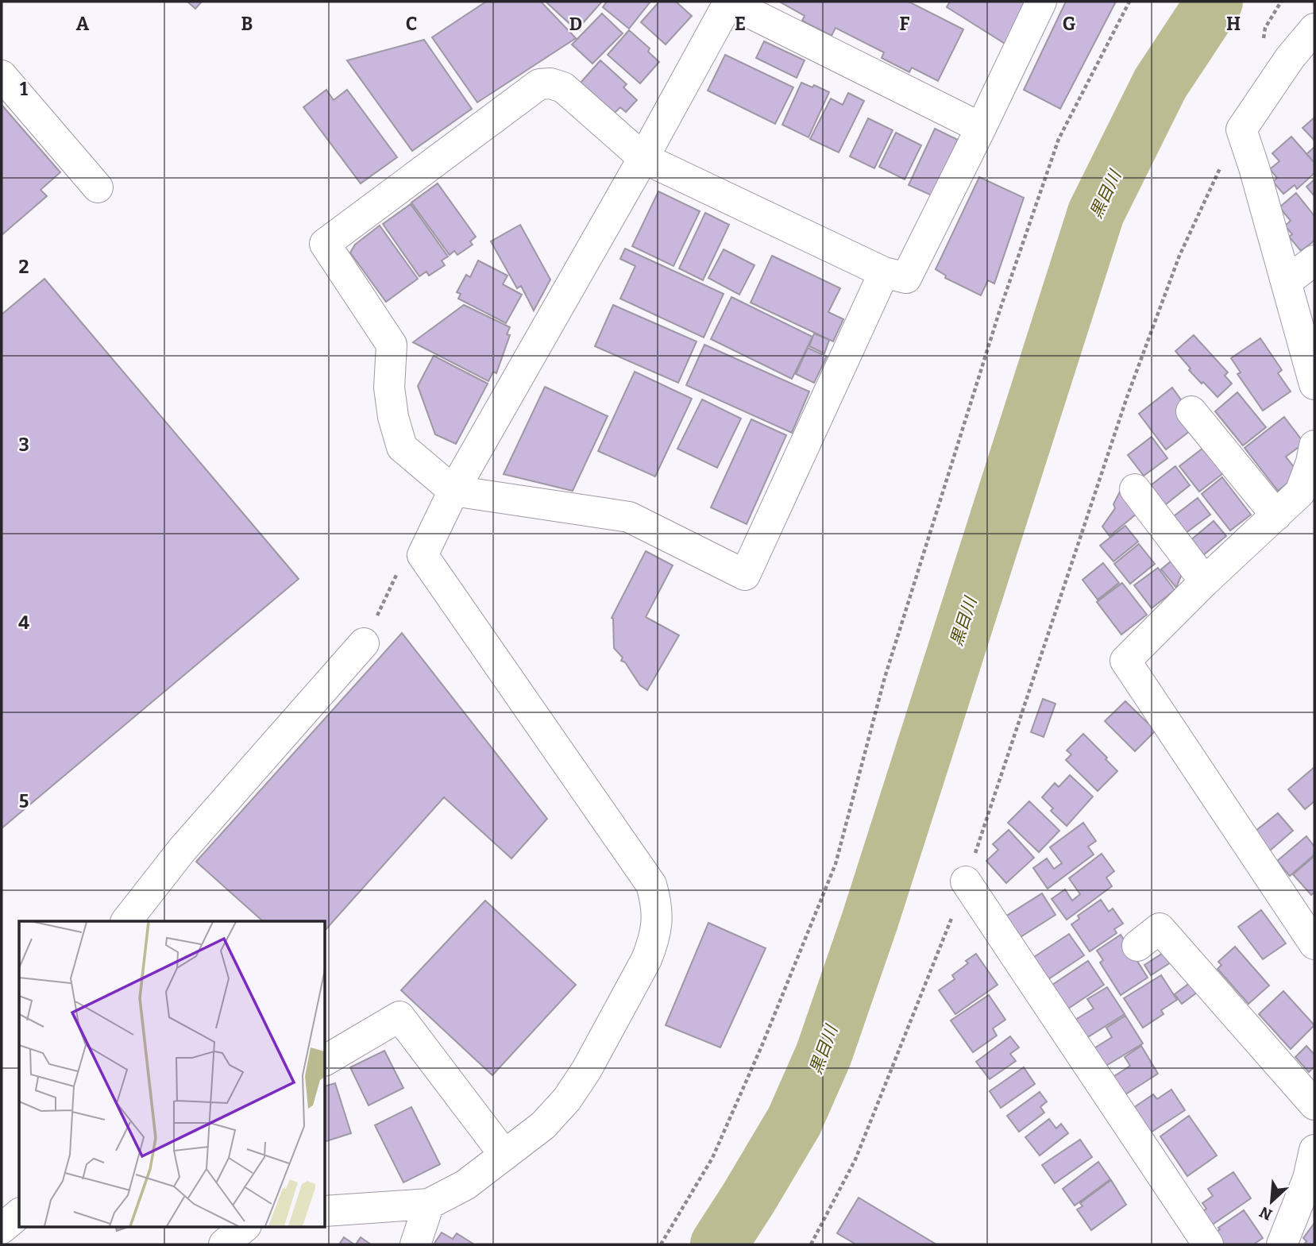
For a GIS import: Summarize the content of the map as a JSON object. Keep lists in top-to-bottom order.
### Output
{
  "water": ["黒目川"],
  "north": "bottom left",
  "grid": {
    "columns": [
      "A",
      "B",
      "C",
      "D",
      "E",
      "F",
      "G",
      "H"
    ],
    "rows": [
      "1",
      "2",
      "3",
      "4",
      "5"
    ]
  }
}
